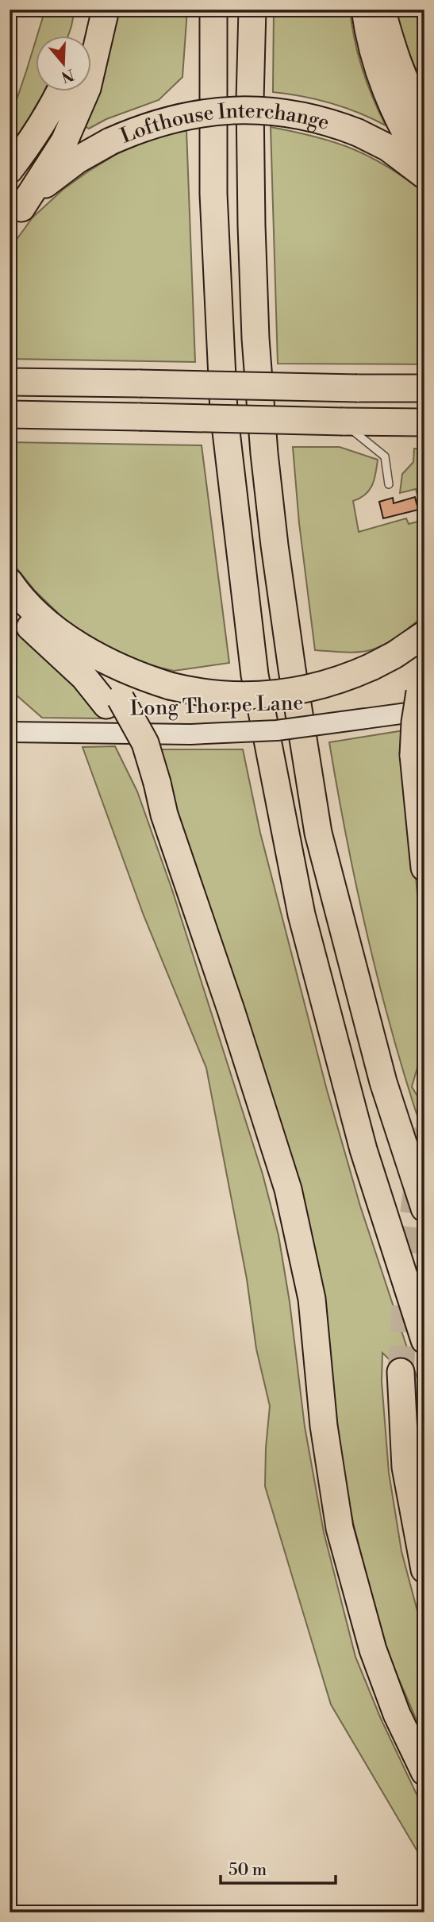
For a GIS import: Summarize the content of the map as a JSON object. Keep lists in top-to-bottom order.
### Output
{
  "streets": {
    "highway": ["Lofthouse Interchange"],
    "main road": ["Long Thorpe Lane"]
  },
  "scale_bar": "50 m",
  "north": "bottom"
}
